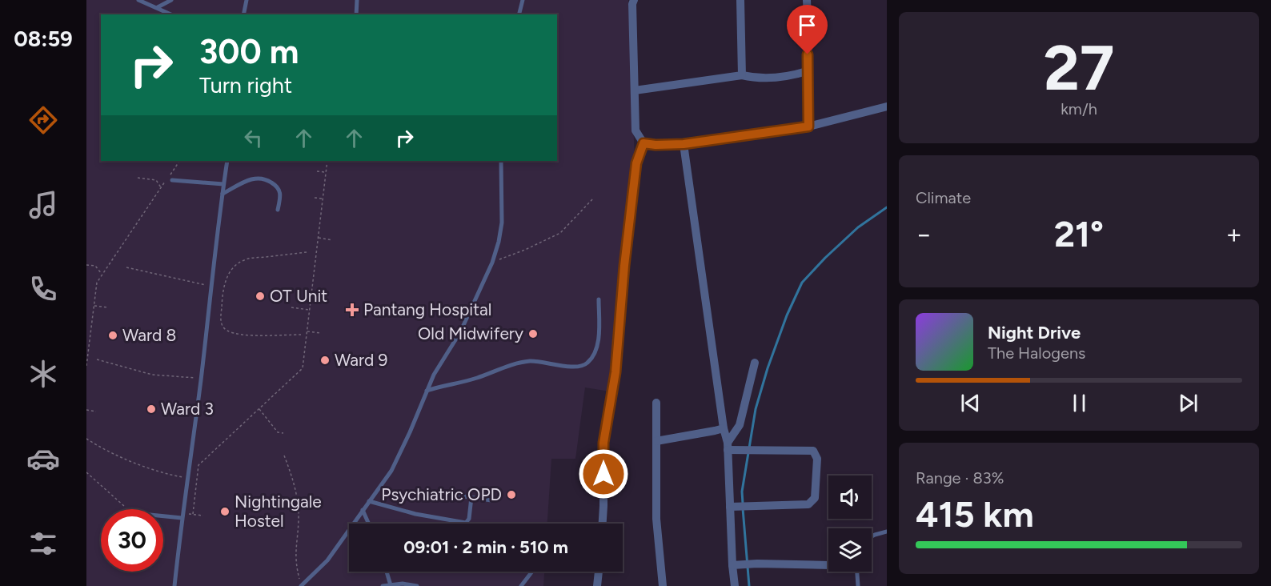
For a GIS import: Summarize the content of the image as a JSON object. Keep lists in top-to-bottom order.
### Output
{
  "places": {
    "other": [
      "OT Unit",
      "Old Midwifery",
      "Ward 8",
      "Ward 9",
      "Ward 3",
      "Psychiatric OPD",
      "Nightingale Hostel"
    ],
    "health": ["Pantang Hospital"]
  },
  "page": {
    "tabs": "08:59",
    "tile": [
      ["27", "km/h"],
      "Climate",
      ["Range · 83%", "415 km"]
    ],
    "turn": ["300 m", "Turn right"],
    "heat": ["−", "21°", "+"],
    "song": ["Night Drive", "The Halogens"],
    "limit": "30",
    "trip": "09:01 · 2 min · 510 m"
  }
}
